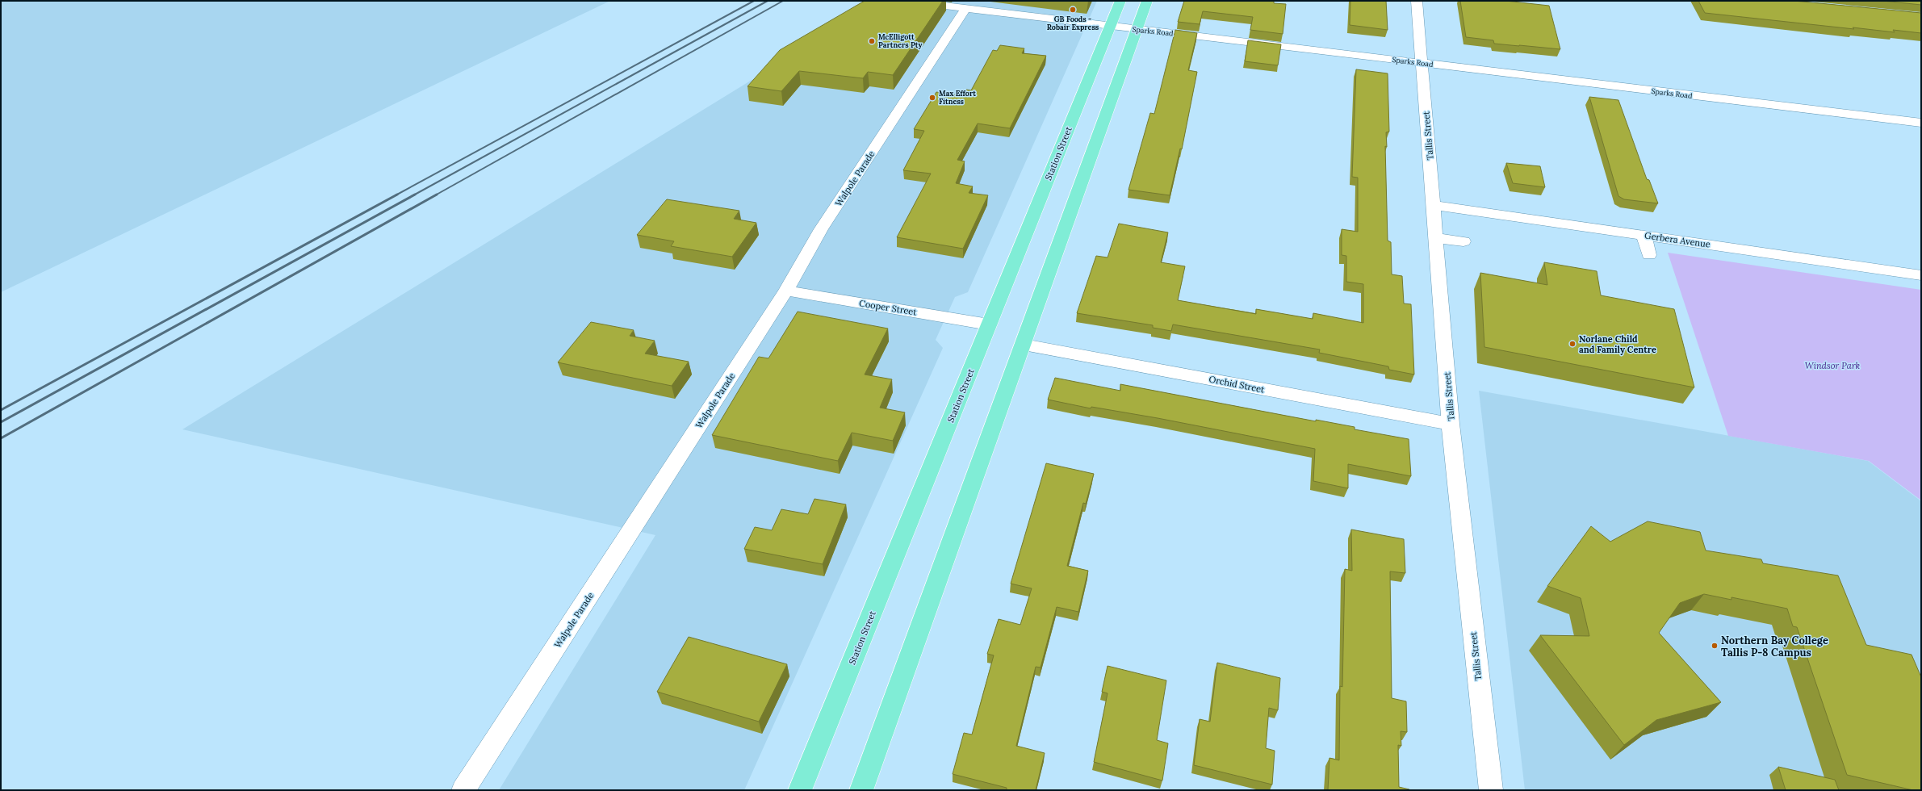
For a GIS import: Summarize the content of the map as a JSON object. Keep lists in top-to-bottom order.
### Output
{
  "streets": {
    "main road": ["Station Street"],
    "street": [
      "Sparks Road",
      "Tallis Street",
      "Walpole Parade",
      "Gerbera Avenue",
      "Cooper Street",
      "Orchid Street"
    ]
  },
  "crossings": [
    ["Sparks Road", "Tallis Street"],
    ["Sparks Road", "Station Street"],
    ["Sparks Road", "Walpole Parade"],
    ["Tallis Street", "Gerbera Avenue"],
    ["Tallis Street", "Orchid Street"],
    ["Station Street", "Cooper Street"],
    ["Walpole Parade", "Cooper Street"]
  ],
  "parks": ["Windsor Park"],
  "places": [
    "GB Foods - Robair Express",
    "McElligott Partners Pty",
    "Max Effort Fitness",
    "Norlane Child and Family Centre",
    "Northern Bay College Tallis P-8 Campus"
  ]
}
